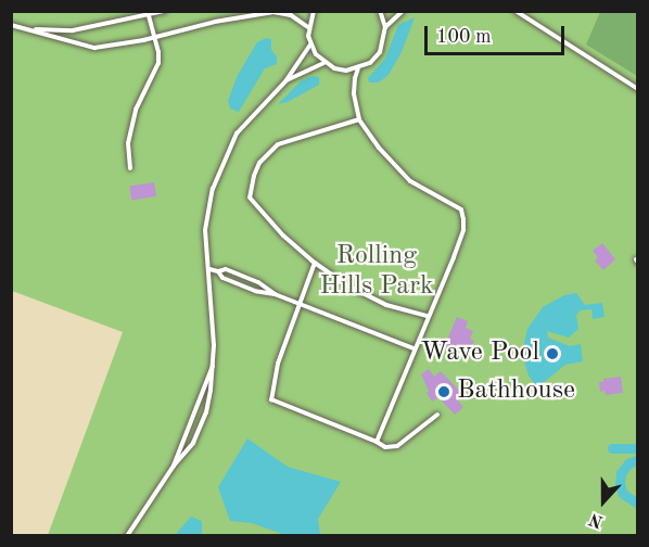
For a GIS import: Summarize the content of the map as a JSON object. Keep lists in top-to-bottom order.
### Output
{
  "parks": ["Rolling Hills Park"],
  "places": ["Wave Pool", "Bathhouse"],
  "scale_bar": "100 m",
  "north": "bottom"
}
